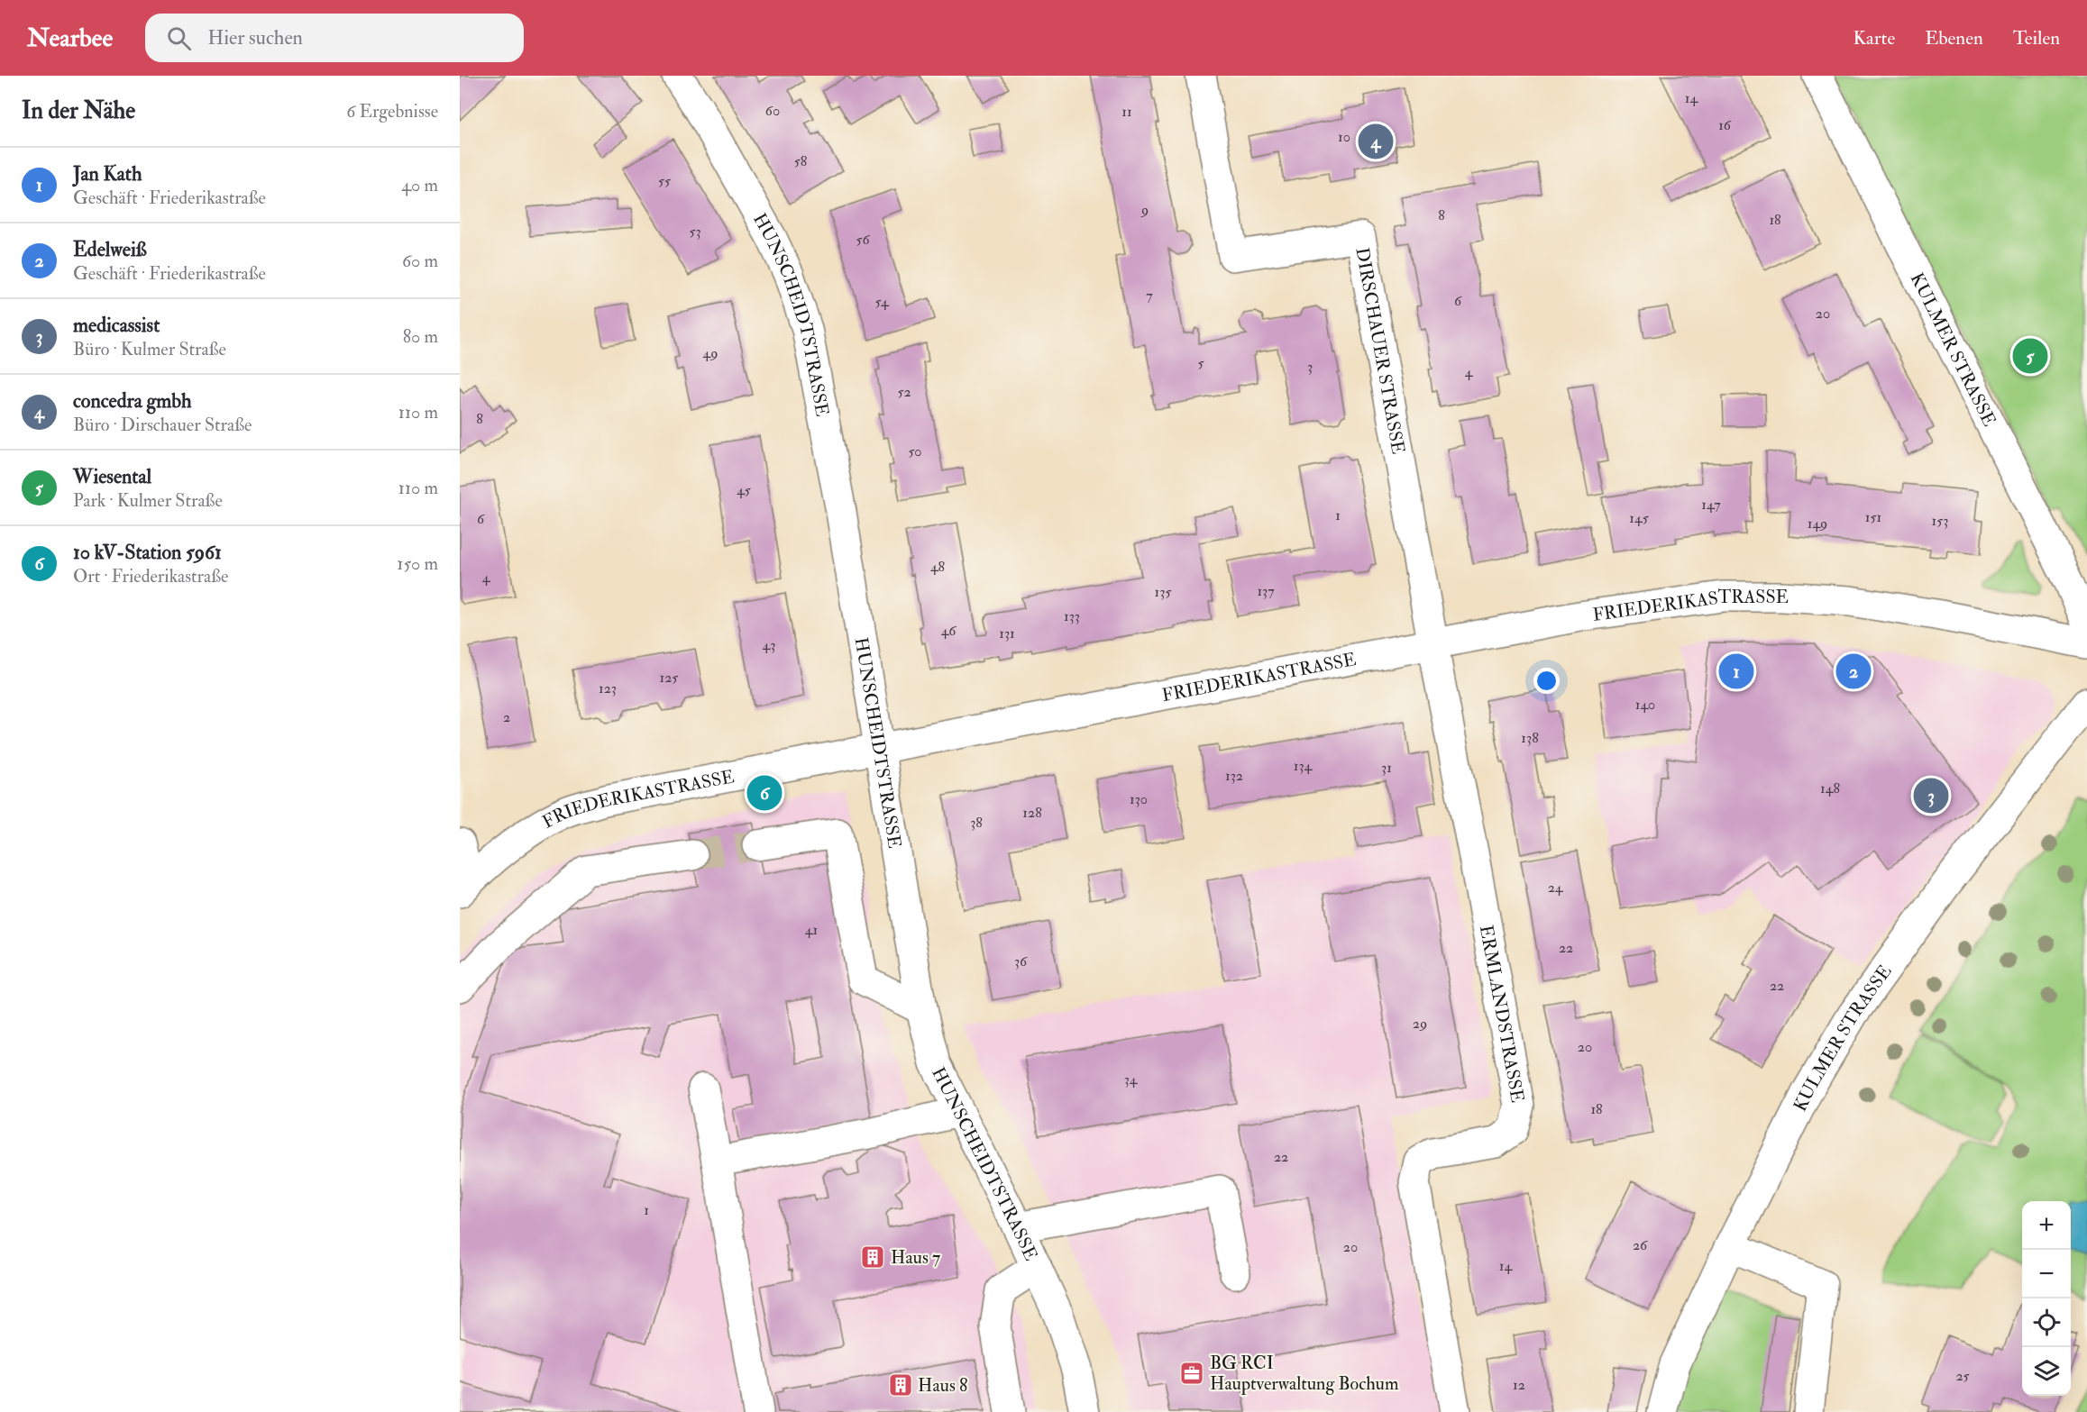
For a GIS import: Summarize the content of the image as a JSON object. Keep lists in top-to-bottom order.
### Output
{
  "streets": {
    "street": [
      "HUNSCHEIDTSTRASSE",
      "KULMER STRASSE",
      "DIRSCHAUER STRASSE",
      "FRIEDERIKASTRASSE",
      "ERMLANDSTRASSE"
    ]
  },
  "crossings": [
    ["HUNSCHEIDTSTRASSE", "FRIEDERIKASTRASSE"],
    ["DIRSCHAUER STRASSE", "FRIEDERIKASTRASSE"],
    ["DIRSCHAUER STRASSE", "ERMLANDSTRASSE"],
    ["FRIEDERIKASTRASSE", "ERMLANDSTRASSE"]
  ],
  "places": {
    "building": ["Haus 7", "Haus 8"],
    "office": ["BG RCI Hauptverwaltung Bochum"]
  },
  "house_numbers": [
    "14",
    "60",
    "11",
    "16",
    "10",
    "58",
    "55",
    "9",
    "8",
    "18",
    "53",
    "56",
    "7",
    "6",
    "54",
    "20",
    "49",
    "5",
    "3",
    "4",
    "52",
    "8",
    "50",
    "45",
    "147",
    "1",
    "151",
    "145",
    "6",
    "153",
    "149",
    "48",
    "4",
    "137",
    "135",
    "133",
    "46",
    "131",
    "43",
    "125",
    "123",
    "140",
    "2",
    "138",
    "134",
    "31",
    "132",
    "148",
    "130",
    "128",
    "38",
    "24",
    "41",
    "22",
    "36",
    "22",
    "29",
    "20",
    "34",
    "18",
    "22",
    "1",
    "26",
    "20",
    "14",
    "25",
    "12"
  ],
  "page": {
    "header": "Nearbee",
    "search": "Hier suchen",
    "nav": ["Karte", "Ebenen", "Teilen"],
    "heading": ["In der Nähe", "6 Ergebnisse"],
    "pins": [
      "4",
      "5",
      "1",
      "2",
      "6",
      "3"
    ],
    "list": [
      {
        "mark": "1",
        "name": "Jan Kath",
        "note": "Geschäft · Friederikastraße",
        "value": "40 m"
      },
      {
        "mark": "2",
        "name": "Edelweiß",
        "note": "Geschäft · Friederikastraße",
        "value": "60 m"
      },
      {
        "mark": "3",
        "name": "medicassist",
        "note": "Büro · Kulmer Straße",
        "value": "80 m"
      },
      {
        "mark": "4",
        "name": "concedra gmbh",
        "note": "Büro · Dirschauer Straße",
        "value": "110 m"
      },
      {
        "mark": "5",
        "name": "Wiesental",
        "note": "Park · Kulmer Straße",
        "value": "110 m"
      },
      {
        "mark": "6",
        "name": "10 kV-Station 5961",
        "note": "Ort · Friederikastraße",
        "value": "150 m"
      }
    ],
    "map_buttons": ["+", "−"]
  }
}
